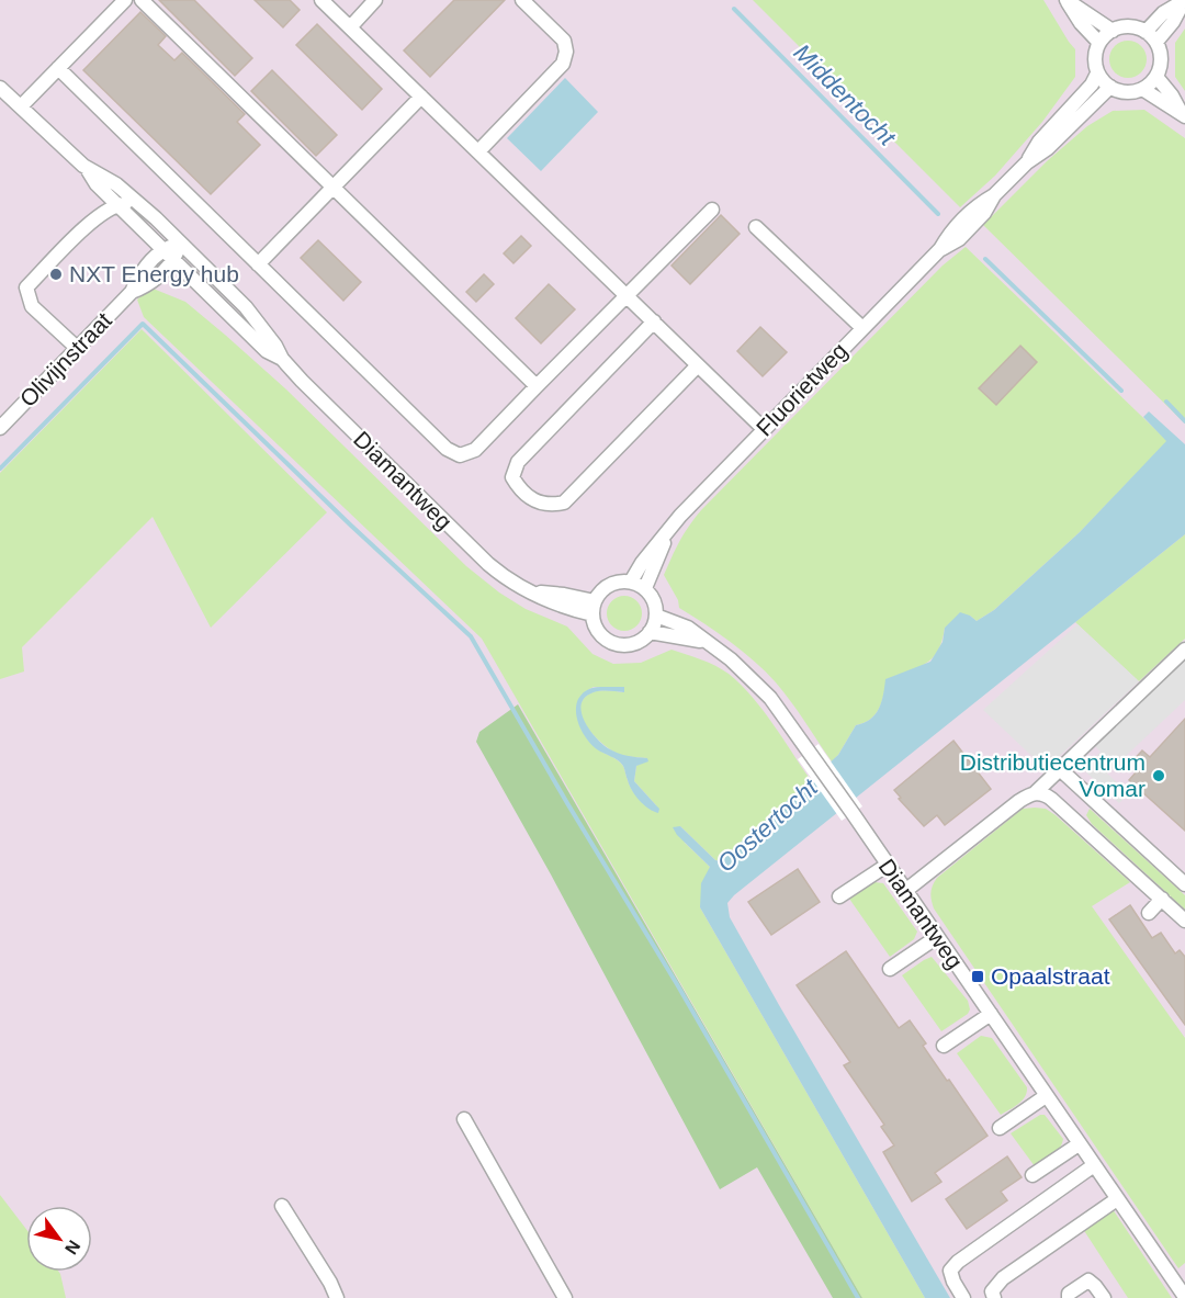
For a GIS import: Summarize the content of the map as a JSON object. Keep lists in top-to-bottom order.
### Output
{
  "streets": {
    "street": ["Olivijnstraat", "Fluorietweg", "Diamantweg"]
  },
  "crossings": [
    ["Olivijnstraat", "Diamantweg"],
    ["Fluorietweg", "Diamantweg"]
  ],
  "water": ["Middentocht", "Oostertocht"],
  "places": {
    "other": ["NXT Energy hub", "Distributiecentrum Vomar"],
    "transit": ["Opaalstraat"]
  },
  "north": "bottom right"
}
